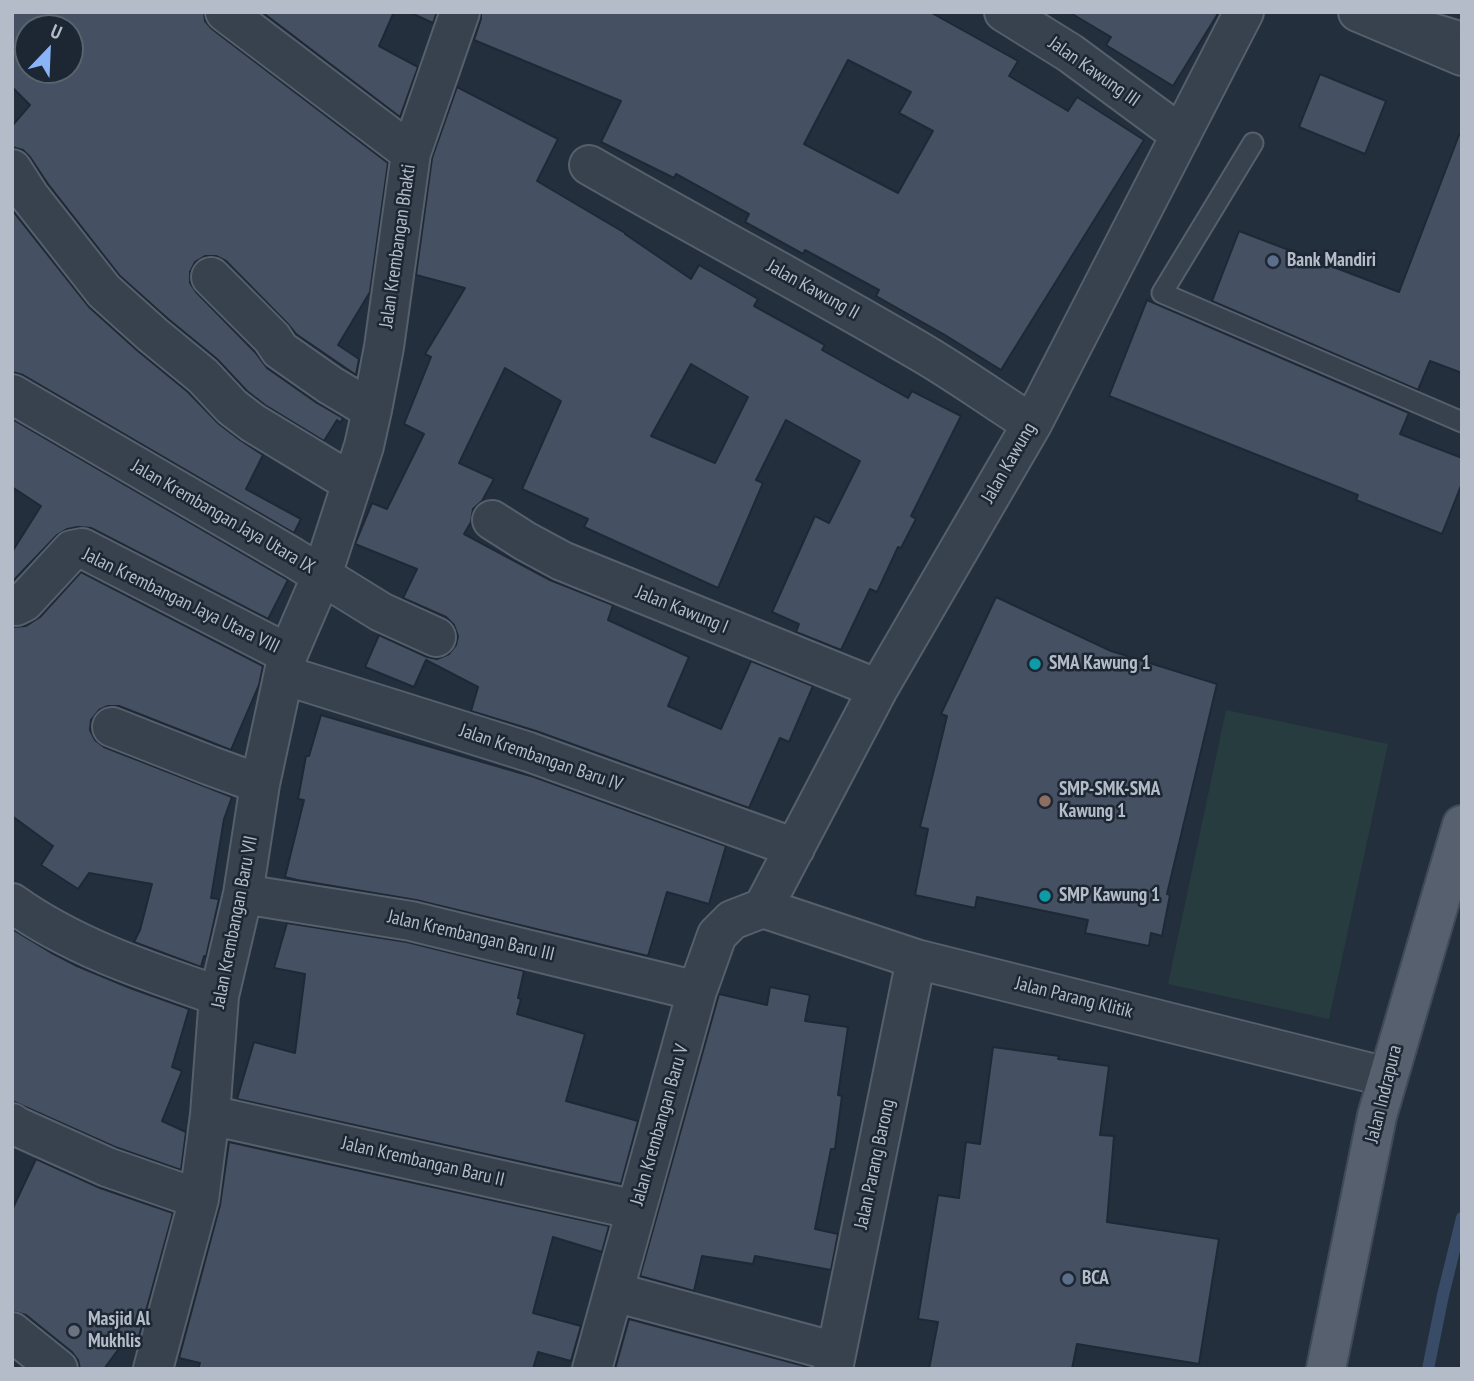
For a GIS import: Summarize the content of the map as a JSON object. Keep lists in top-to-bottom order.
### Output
{
  "streets": {
    "main road": ["Jalan Indrapura"],
    "street": [
      "Jalan Kawung III",
      "Jalan Krembangan Bhakti",
      "Jalan Kawung II",
      "Jalan Kawung",
      "Jalan Krembangan Jaya Utara IX",
      "Jalan Krembangan Jaya Utara VIII",
      "Jalan Kawung I",
      "Jalan Krembangan Baru IV",
      "Jalan Krembangan Baru VII",
      "Jalan Krembangan Baru III",
      "Jalan Parang Klitik",
      "Jalan Krembangan Baru V",
      "Jalan Krembangan Baru II",
      "Jalan Parang Barong"
    ]
  },
  "crossings": [
    ["Jalan Kawung III", "Jalan Kawung"],
    ["Jalan Krembangan Bhakti", "Jalan Krembangan Baru VII"],
    ["Jalan Kawung II", "Jalan Kawung"],
    ["Jalan Kawung", "Jalan Kawung I"],
    ["Jalan Kawung", "Jalan Krembangan Baru IV"],
    ["Jalan Kawung", "Jalan Parang Klitik"],
    ["Jalan Kawung", "Jalan Krembangan Baru V"],
    ["Jalan Krembangan Jaya Utara IX", "Jalan Krembangan Baru VII"],
    ["Jalan Krembangan Jaya Utara VIII", "Jalan Krembangan Baru IV"],
    ["Jalan Krembangan Jaya Utara VIII", "Jalan Krembangan Baru VII"],
    ["Jalan Krembangan Baru IV", "Jalan Krembangan Baru VII"],
    ["Jalan Krembangan Baru VII", "Jalan Krembangan Baru III"],
    ["Jalan Krembangan Baru VII", "Jalan Krembangan Baru II"],
    ["Jalan Krembangan Baru III", "Jalan Krembangan Baru V"],
    ["Jalan Parang Klitik", "Jalan Indrapura"],
    ["Jalan Parang Klitik", "Jalan Krembangan Baru V"],
    ["Jalan Parang Klitik", "Jalan Parang Barong"],
    ["Jalan Krembangan Baru V", "Jalan Krembangan Baru II"]
  ],
  "places": [
    "Bank Mandiri",
    "SMA Kawung 1",
    "SMP-SMK-SMA Kawung 1",
    "SMP Kawung 1",
    "BCA",
    "Masjid Al Mukhlis"
  ],
  "north": "top right"
}
